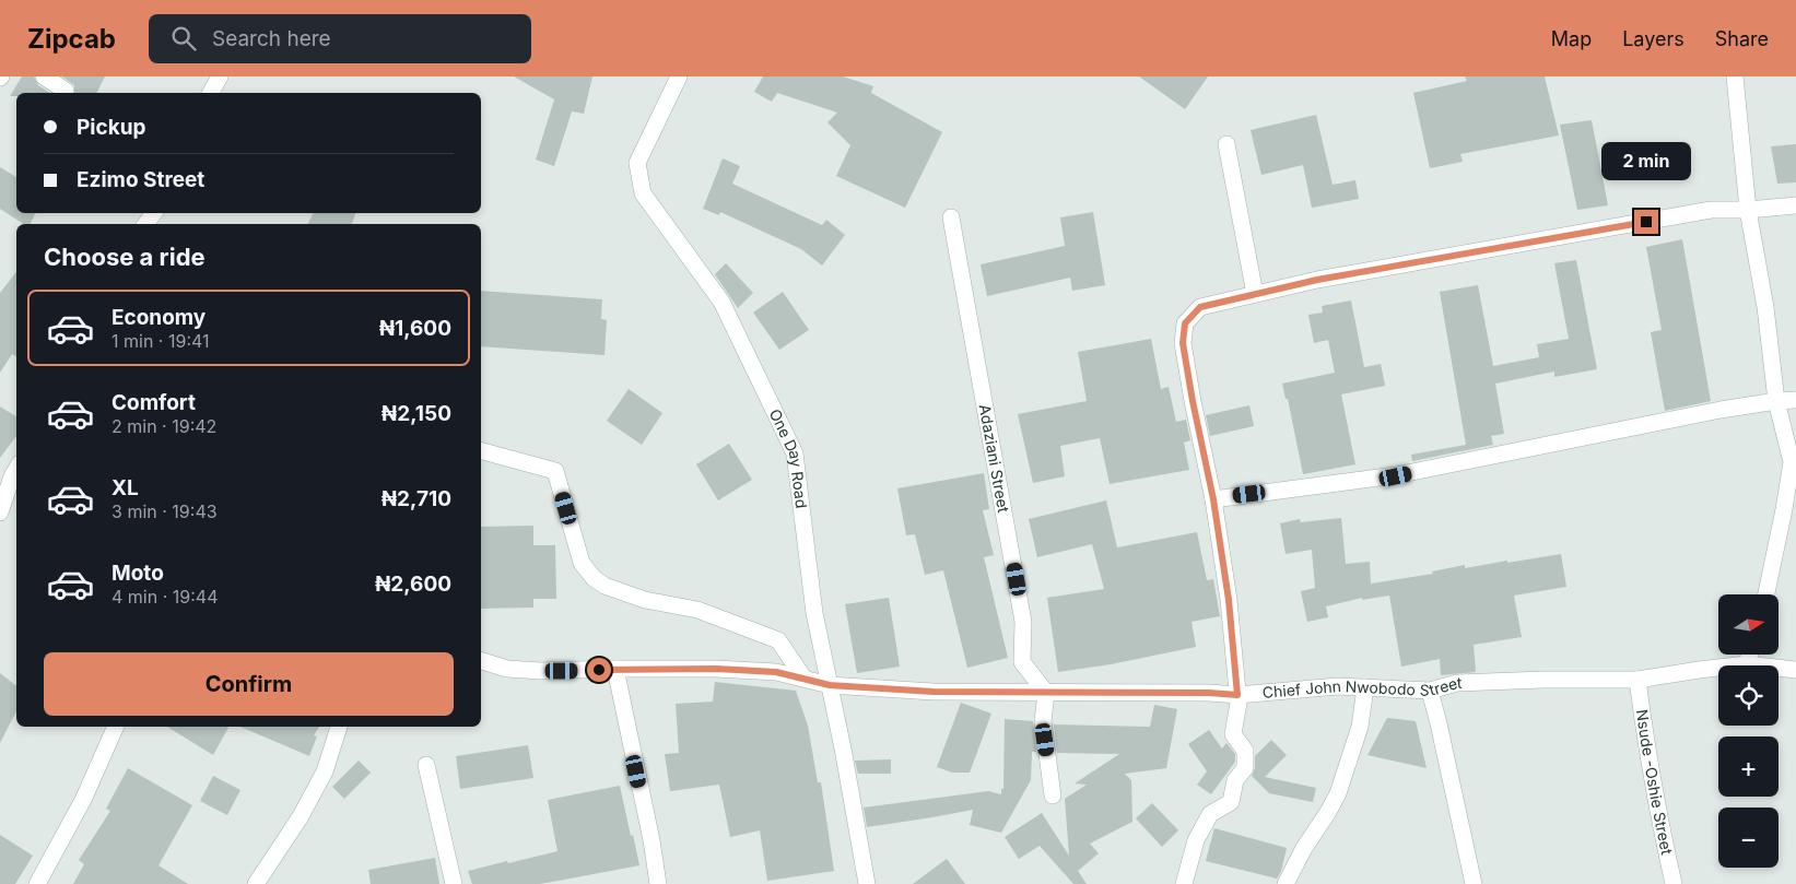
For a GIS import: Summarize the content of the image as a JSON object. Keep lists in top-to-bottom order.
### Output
{
  "streets": {
    "street": [
      "Adaziani Street",
      "One Day Road",
      "Chief John Nwobodo Street",
      "Nsude -Oshie Street"
    ]
  },
  "crossings": [
    ["Adaziani Street", "Chief John Nwobodo Street"],
    ["One Day Road", "Chief John Nwobodo Street"],
    ["Chief John Nwobodo Street", "Nsude -Oshie Street"]
  ],
  "north": "right",
  "page": {
    "header": "Zipcab",
    "search": "Search here",
    "nav": ["Map", "Layers", "Share"],
    "banner": ["Pickup", "Ezimo Street"],
    "bubble": "2 min",
    "heading": "Choose a ride",
    "list": [
      {
        "name": "Economy",
        "note": "1 min · 19:41",
        "value": "₦1,600"
      },
      {
        "name": "Comfort",
        "note": "2 min · 19:42",
        "value": "₦2,150"
      },
      {
        "name": "XL",
        "note": "3 min · 19:43",
        "value": "₦2,710"
      },
      {
        "name": "Moto",
        "note": "4 min · 19:44",
        "value": "₦2,600"
      }
    ],
    "map_buttons": ["+", "−"],
    "buttons": "Confirm"
  }
}
